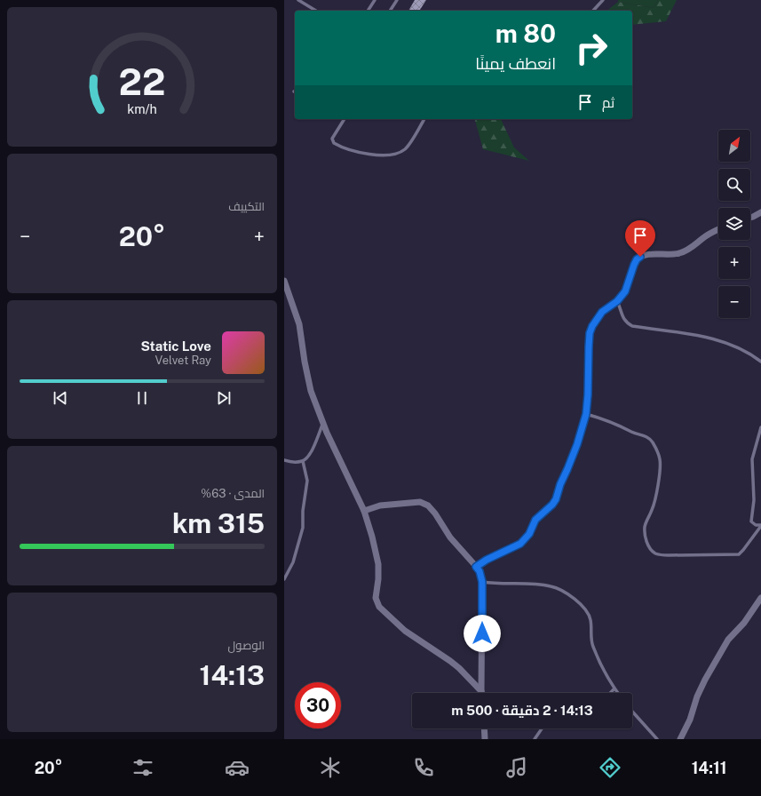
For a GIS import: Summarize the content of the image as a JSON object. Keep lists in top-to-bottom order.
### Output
{
  "north": "top right",
  "page": {
    "turn": ["80 m", "انعطف يمينًا"],
    "then": "ثم",
    "map_buttons": ["+", "−"],
    "tile": [
      "التكييف",
      ["المدى · 63%", "315 km"],
      ["الوصول", "14:13"]
    ],
    "heat": ["−", "20°", "+"],
    "song": ["Static Love", "Velvet Ray"],
    "limit": "30",
    "trip": "14:13 · 2 دقيقة · 500 m",
    "tabs": ["14:11", "20°"],
    "gauge": ["22", "km/h"]
  }
}
